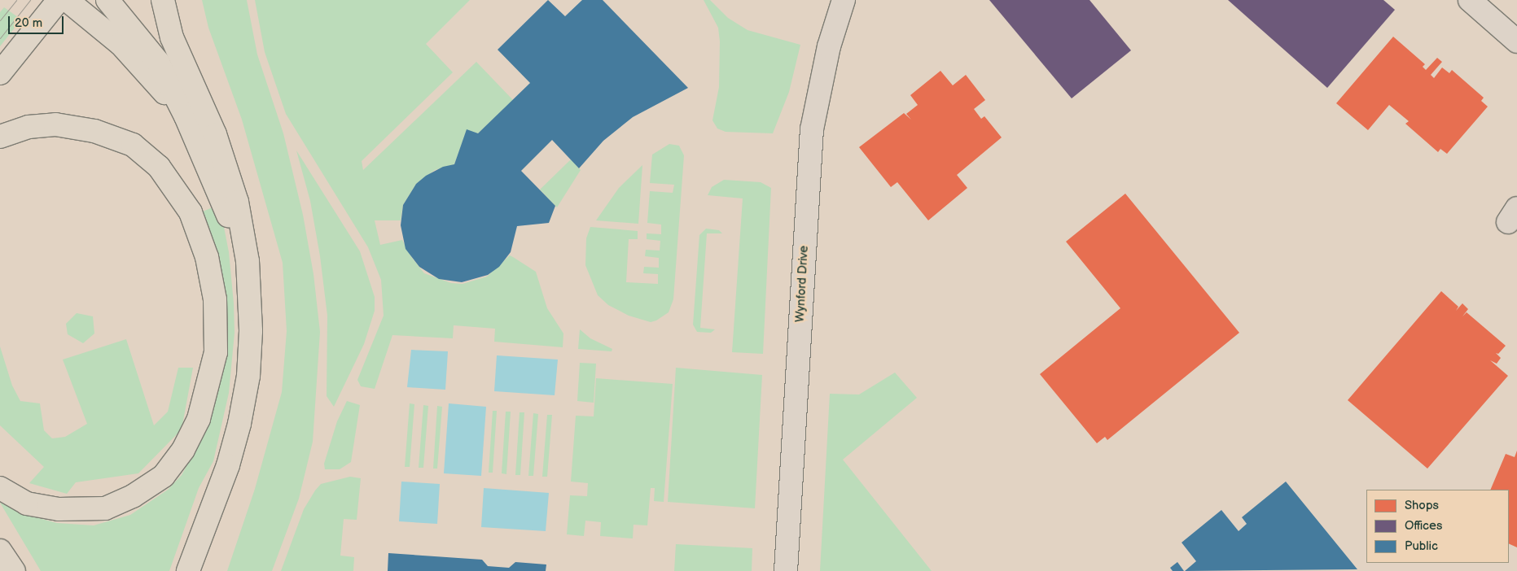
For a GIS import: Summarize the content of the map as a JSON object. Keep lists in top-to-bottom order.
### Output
{
  "streets": {
    "street": ["Wynford Drive"]
  },
  "legend": ["Shops", "Offices", "Public"],
  "scale_bar": "20 m"
}
